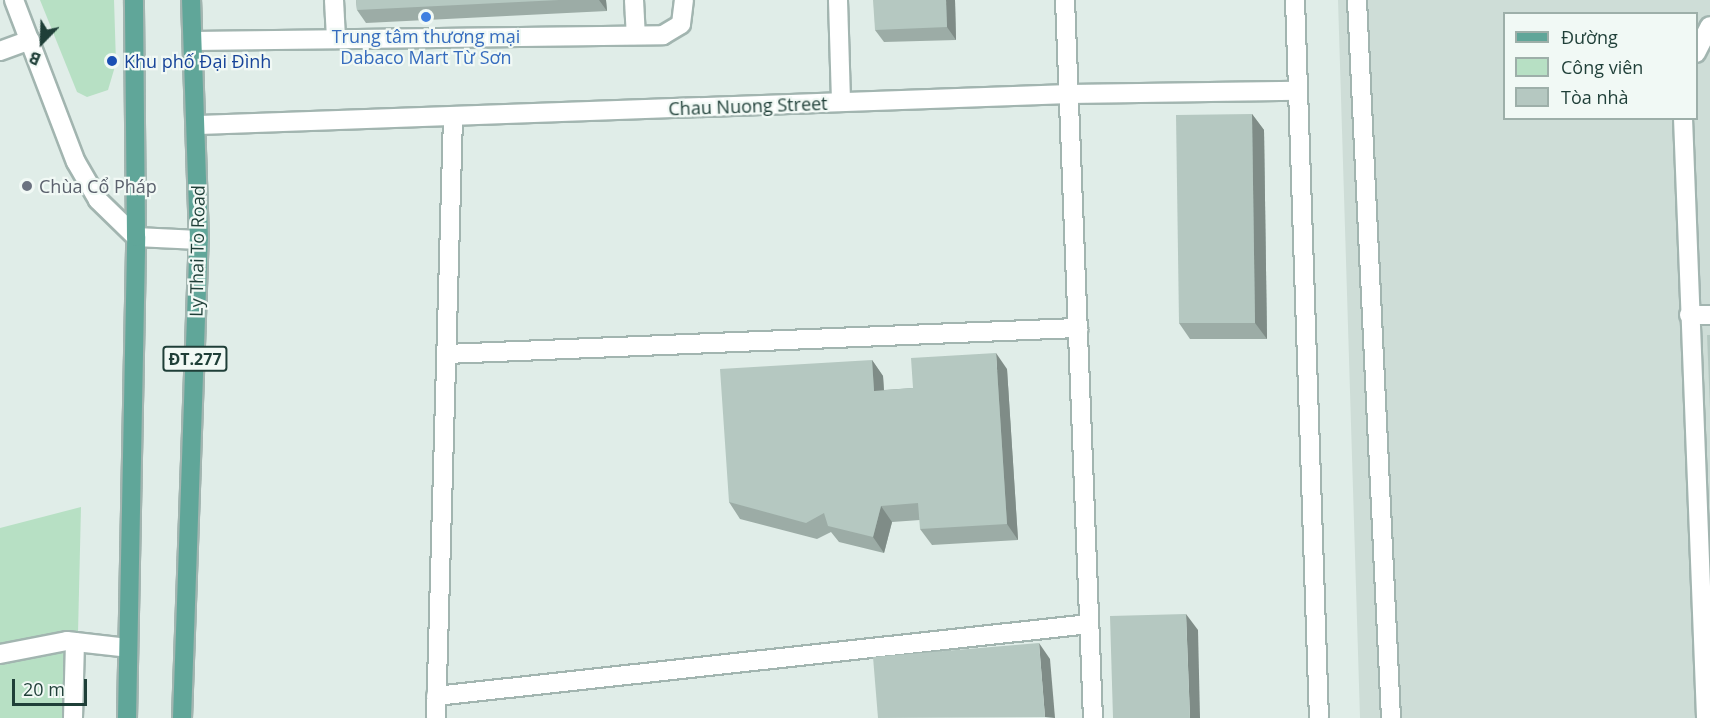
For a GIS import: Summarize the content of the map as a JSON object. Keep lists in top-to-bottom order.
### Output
{
  "streets": {
    "main road": ["Ly Thai To Road", "ĐT.277"],
    "street": ["Chau Nuong Street"]
  },
  "crossings": [
    ["Chau Nuong Street", "Ly Thai To Road"]
  ],
  "places": ["Trung tâm thương mại Dabaco Mart Từ Sơn", "Khu phố Đại Đình", "Chùa Cổ Pháp"],
  "legend": ["Đường", "Công viên", "Tòa nhà"],
  "scale_bar": "20 m",
  "north": "bottom left"
}
